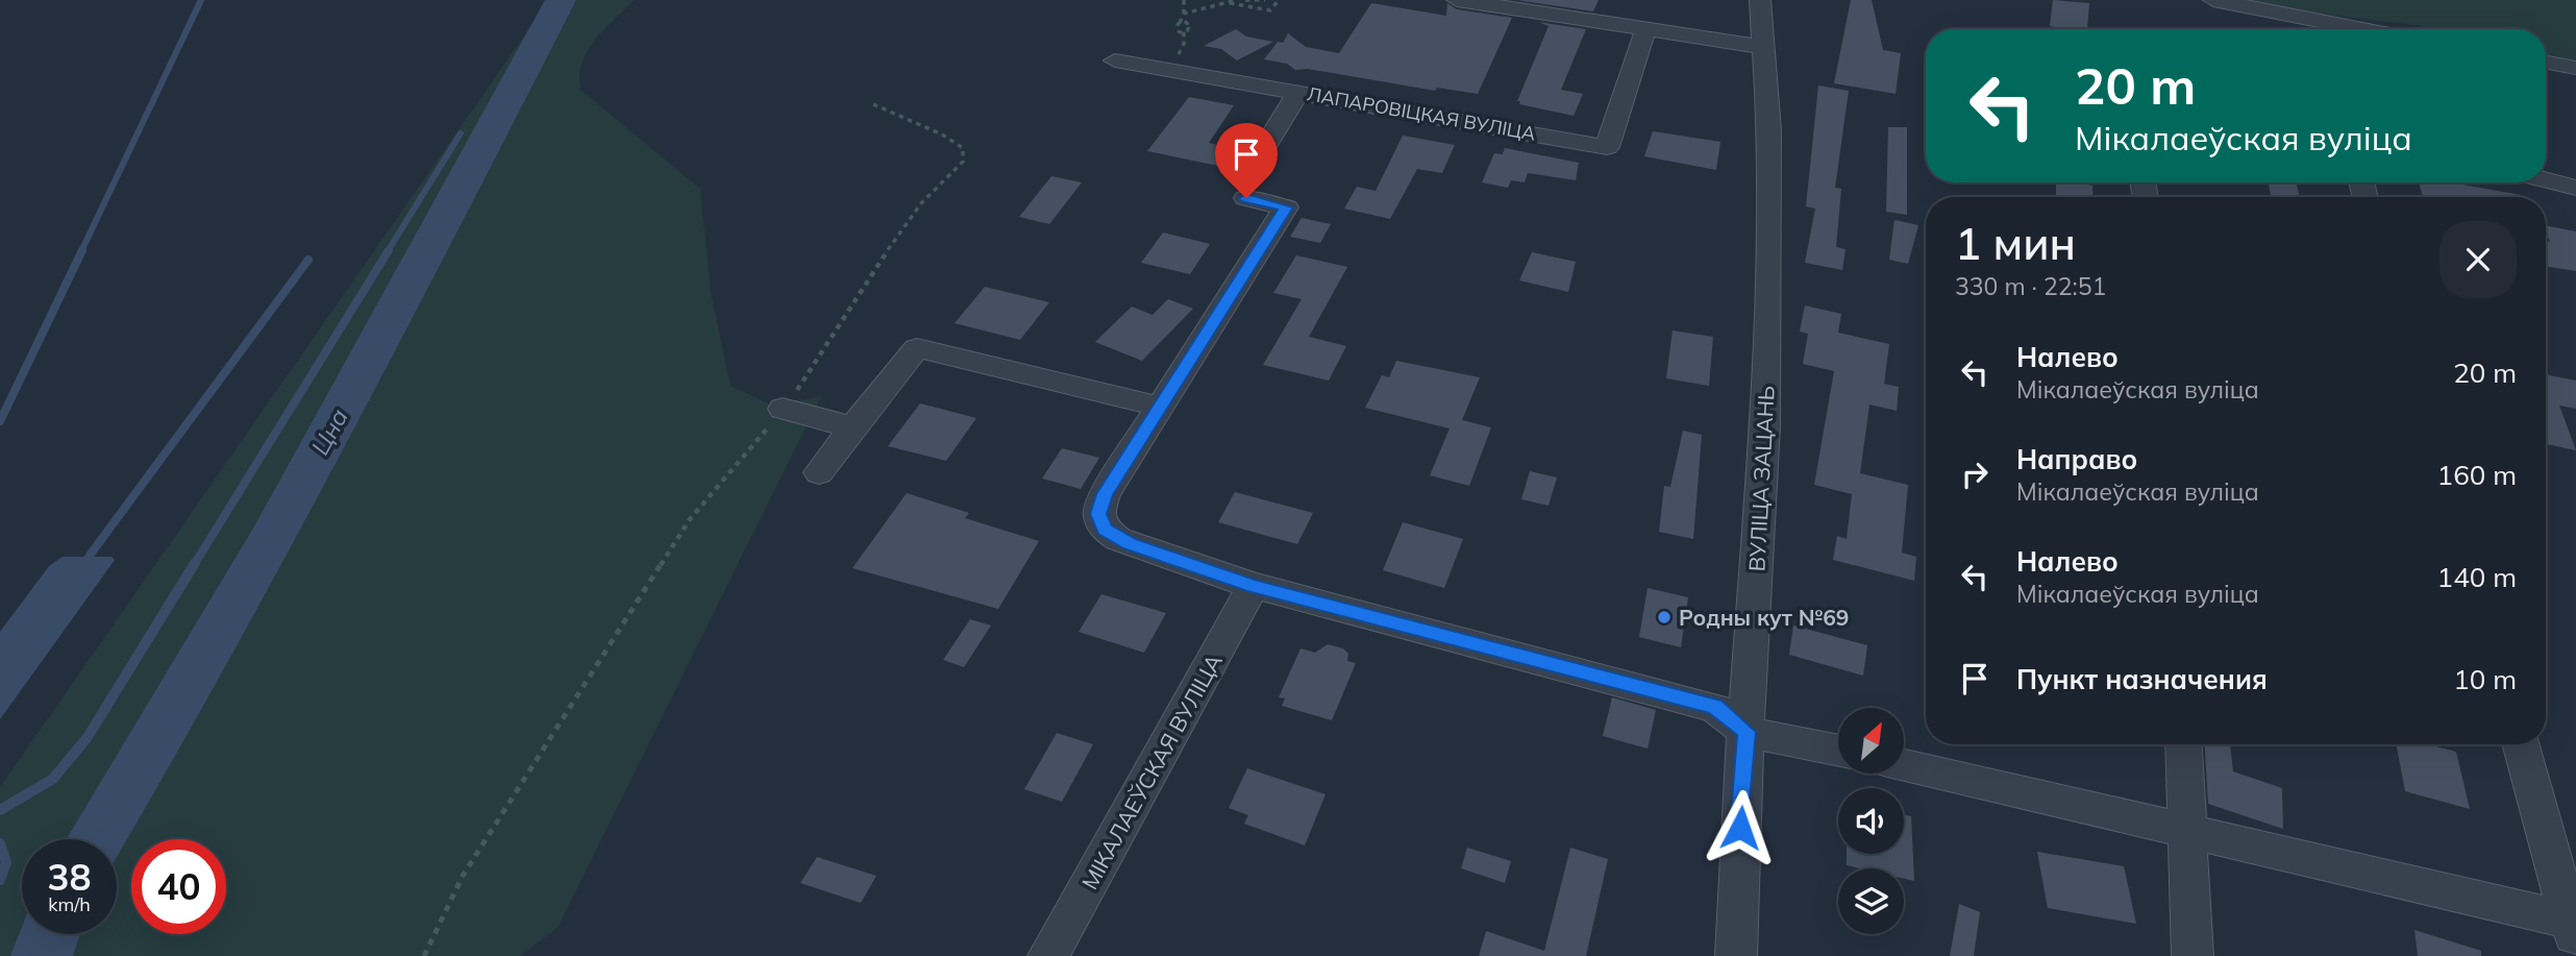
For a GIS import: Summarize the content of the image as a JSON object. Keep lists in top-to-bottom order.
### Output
{
  "streets": {
    "street": ["ЛАПАРОВІЦКАЯ ВУЛІЦА", "ВУЛІЦА ЗАЦАНЬ", "МІКАЛАЕЎСКАЯ ВУЛІЦА"]
  },
  "water": ["Цна"],
  "places": ["Родны кут №69"],
  "north": "top right",
  "page": {
    "turn": ["20 m", "Мікалаеўская вуліца"],
    "heading": ["1 мин", "330 m · 22:51"],
    "list": [
      {
        "name": "Налево",
        "note": "Мікалаеўская вуліца",
        "value": "20 m"
      },
      {
        "name": "Направо",
        "note": "Мікалаеўская вуліца",
        "value": "160 m"
      },
      {
        "name": "Налево",
        "note": "Мікалаеўская вуліца",
        "value": "140 m"
      },
      {
        "name": "Пункт назначения",
        "value": "10 m"
      }
    ],
    "speed": "38 km/h",
    "limit": "40"
  }
}
